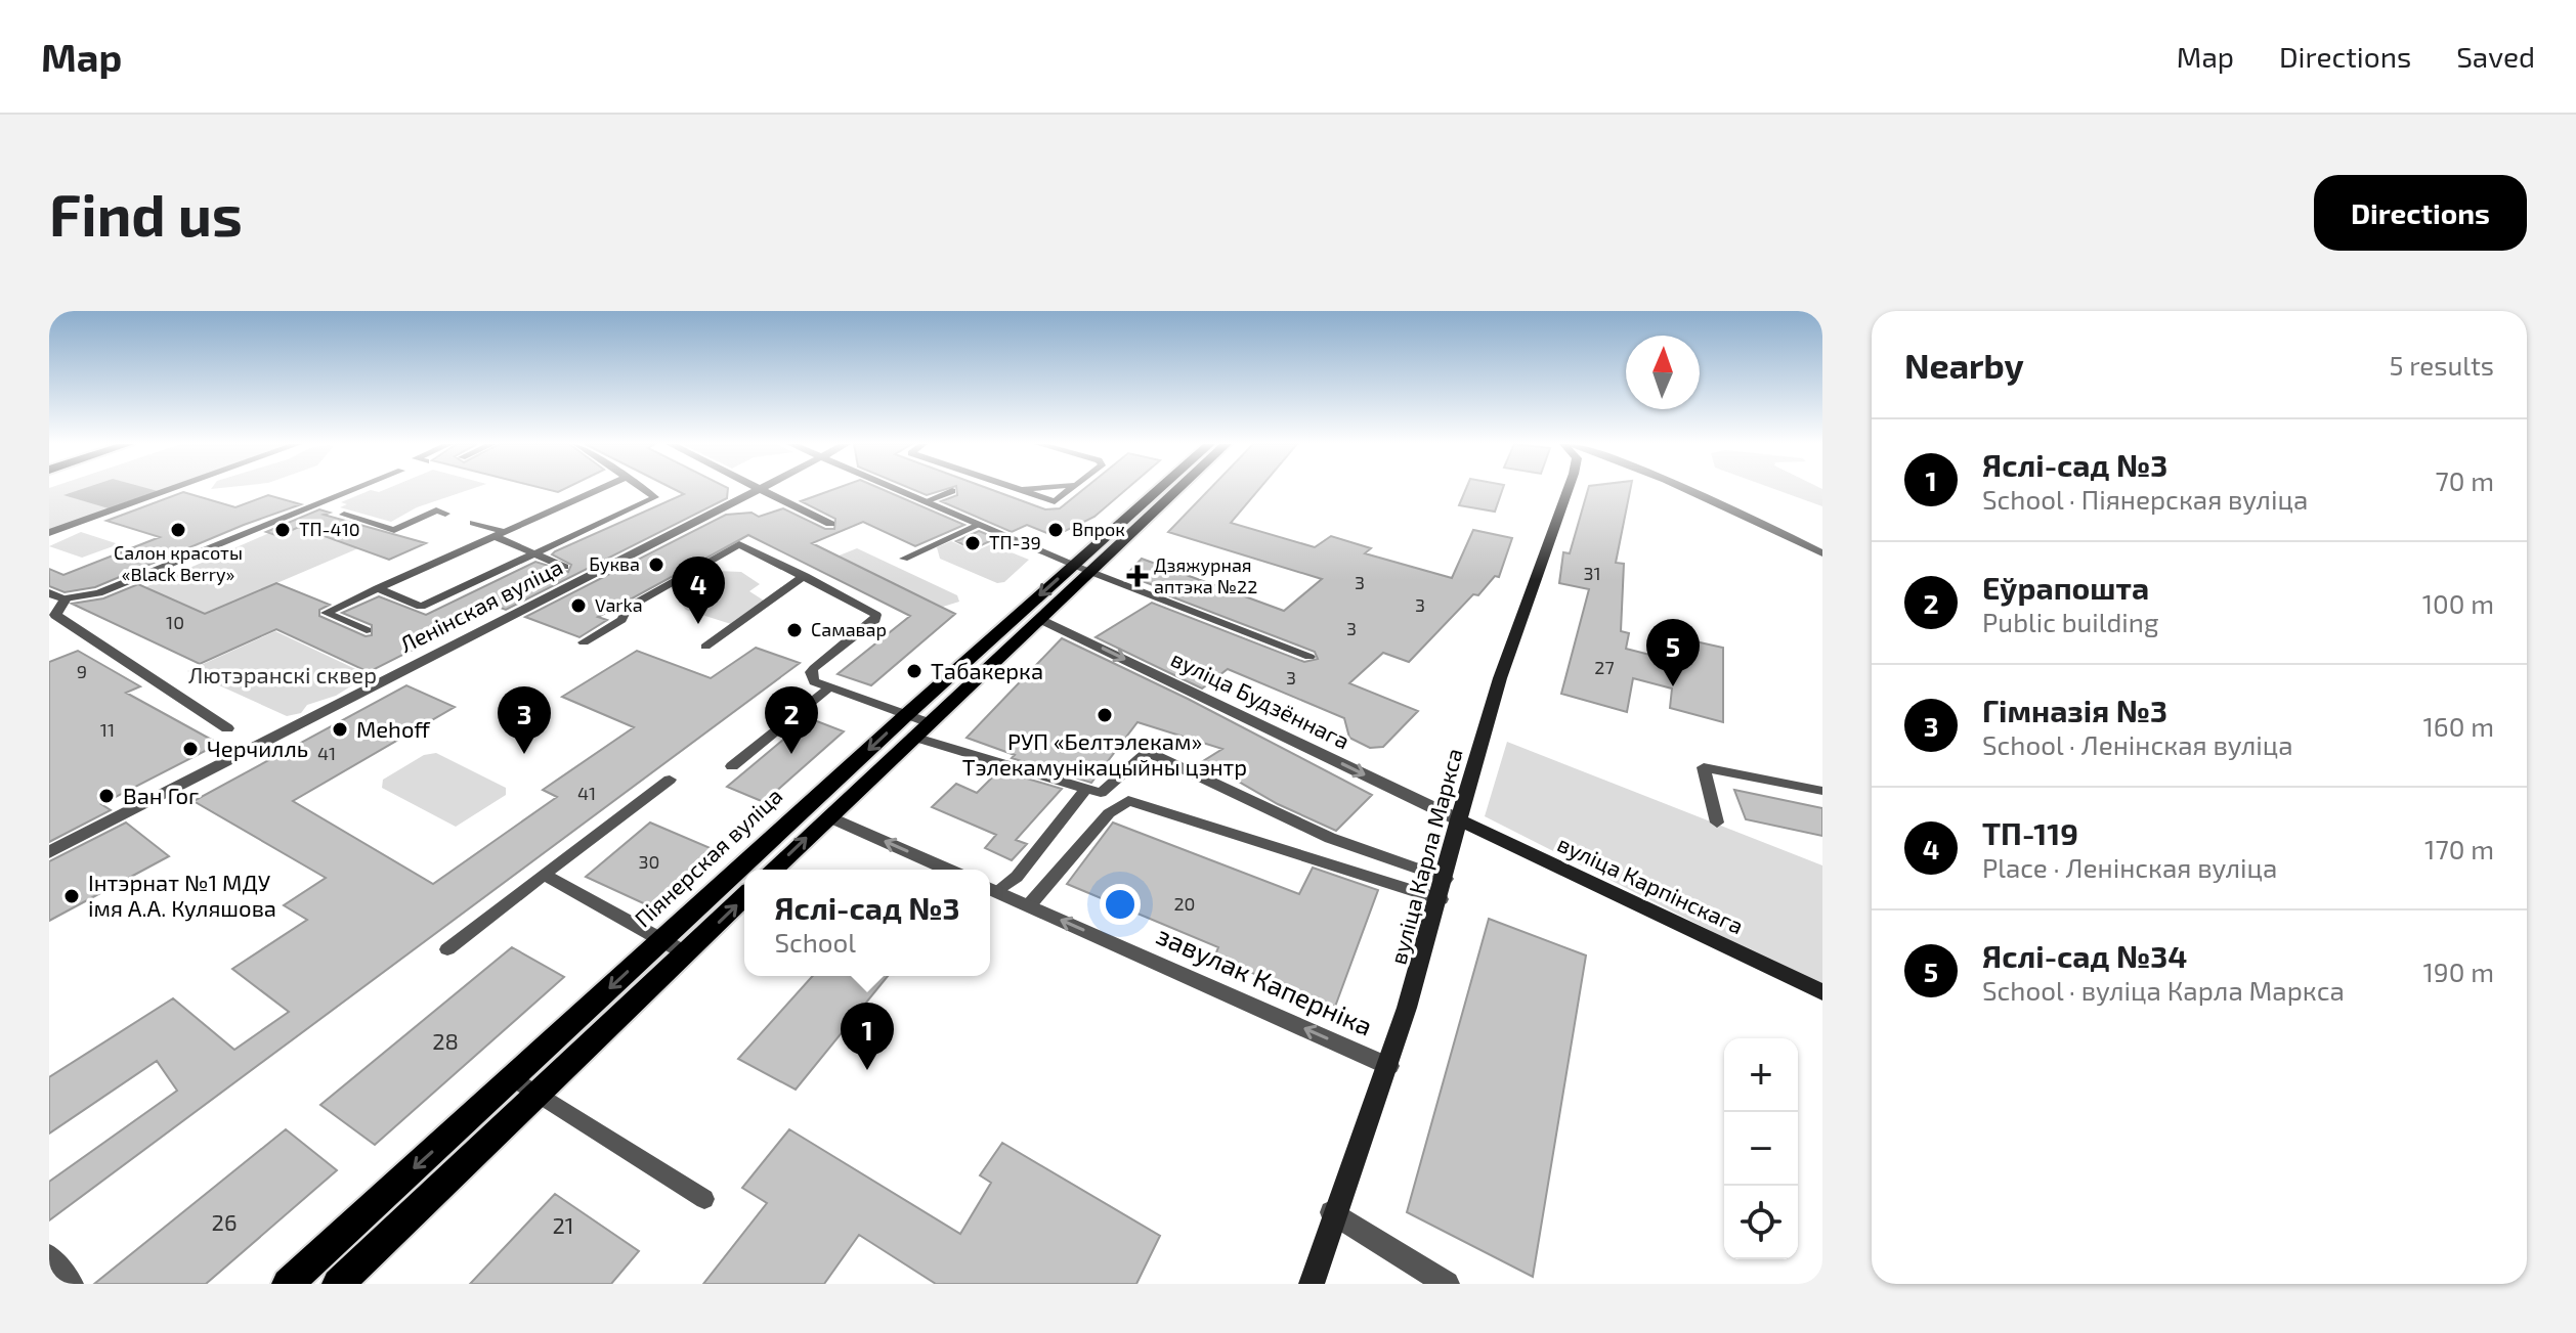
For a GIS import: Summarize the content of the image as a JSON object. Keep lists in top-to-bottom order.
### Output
{
  "streets": {
    "main road": ["вуліца Карла Маркса", "Піянерская вуліца", "вуліца Карпінскага"],
    "street": ["Ленінская вуліца", "вуліца Будзённага", "завулак Каперніка"]
  },
  "crossings": [
    ["вуліца Будзённага", "вуліца Карла Маркса"],
    ["вуліца Будзённага", "Піянерская вуліца"],
    ["вуліца Будзённага", "вуліца Карпінскага"],
    ["вуліца Карла Маркса", "вуліца Карпінскага"],
    ["вуліца Карла Маркса", "завулак Каперніка"]
  ],
  "one_way": ["вуліца Будзённага", "завулак Каперніка"],
  "parks": ["Лютэранскі сквер"],
  "places": {
    "other": [
      "Салон красоты «Black Berry»",
      "ТП-410",
      "Впрок",
      "ТП-39",
      "Буква",
      "Varka",
      "Самавар",
      "Табакерка",
      "РУП «Белтэлекам» Тэлекамунікацыйны цэнтр",
      "Mehoff",
      "Черчилль",
      "Ван Гог",
      "Інтэрнат №1 МДУ імя А.А. Куляшова"
    ],
    "health": ["Дзяжурная аптэка №22"]
  },
  "house_numbers": [
    "31",
    "3",
    "3",
    "10",
    "3",
    "27",
    "9",
    "3",
    "11",
    "41",
    "41",
    "30",
    "20",
    "28",
    "26",
    "21"
  ],
  "north": "top",
  "page": {
    "header": "Map",
    "nav": ["Map", "Directions", "Saved"],
    "buttons": "Directions",
    "title": "Find us",
    "heading": ["Nearby", "5 results"],
    "list": [
      {
        "mark": "1",
        "name": "Яслі-сад №3",
        "note": "School · Піянерская вуліца",
        "value": "70 m"
      },
      {
        "mark": "2",
        "name": "Еўрапошта",
        "note": "Public building",
        "value": "100 m"
      },
      {
        "mark": "3",
        "name": "Гімназія №3",
        "note": "School · Ленінская вуліца",
        "value": "160 m"
      },
      {
        "mark": "4",
        "name": "ТП-119",
        "note": "Place · Ленінская вуліца",
        "value": "170 m"
      },
      {
        "mark": "5",
        "name": "Яслі-сад №34",
        "note": "School · вуліца Карла Маркса",
        "value": "190 m"
      }
    ],
    "pins": [
      "4",
      "5",
      "2",
      "3",
      "1"
    ],
    "popup": ["Яслі-сад №3", "School"],
    "map_buttons": ["+", "−"]
  }
}
